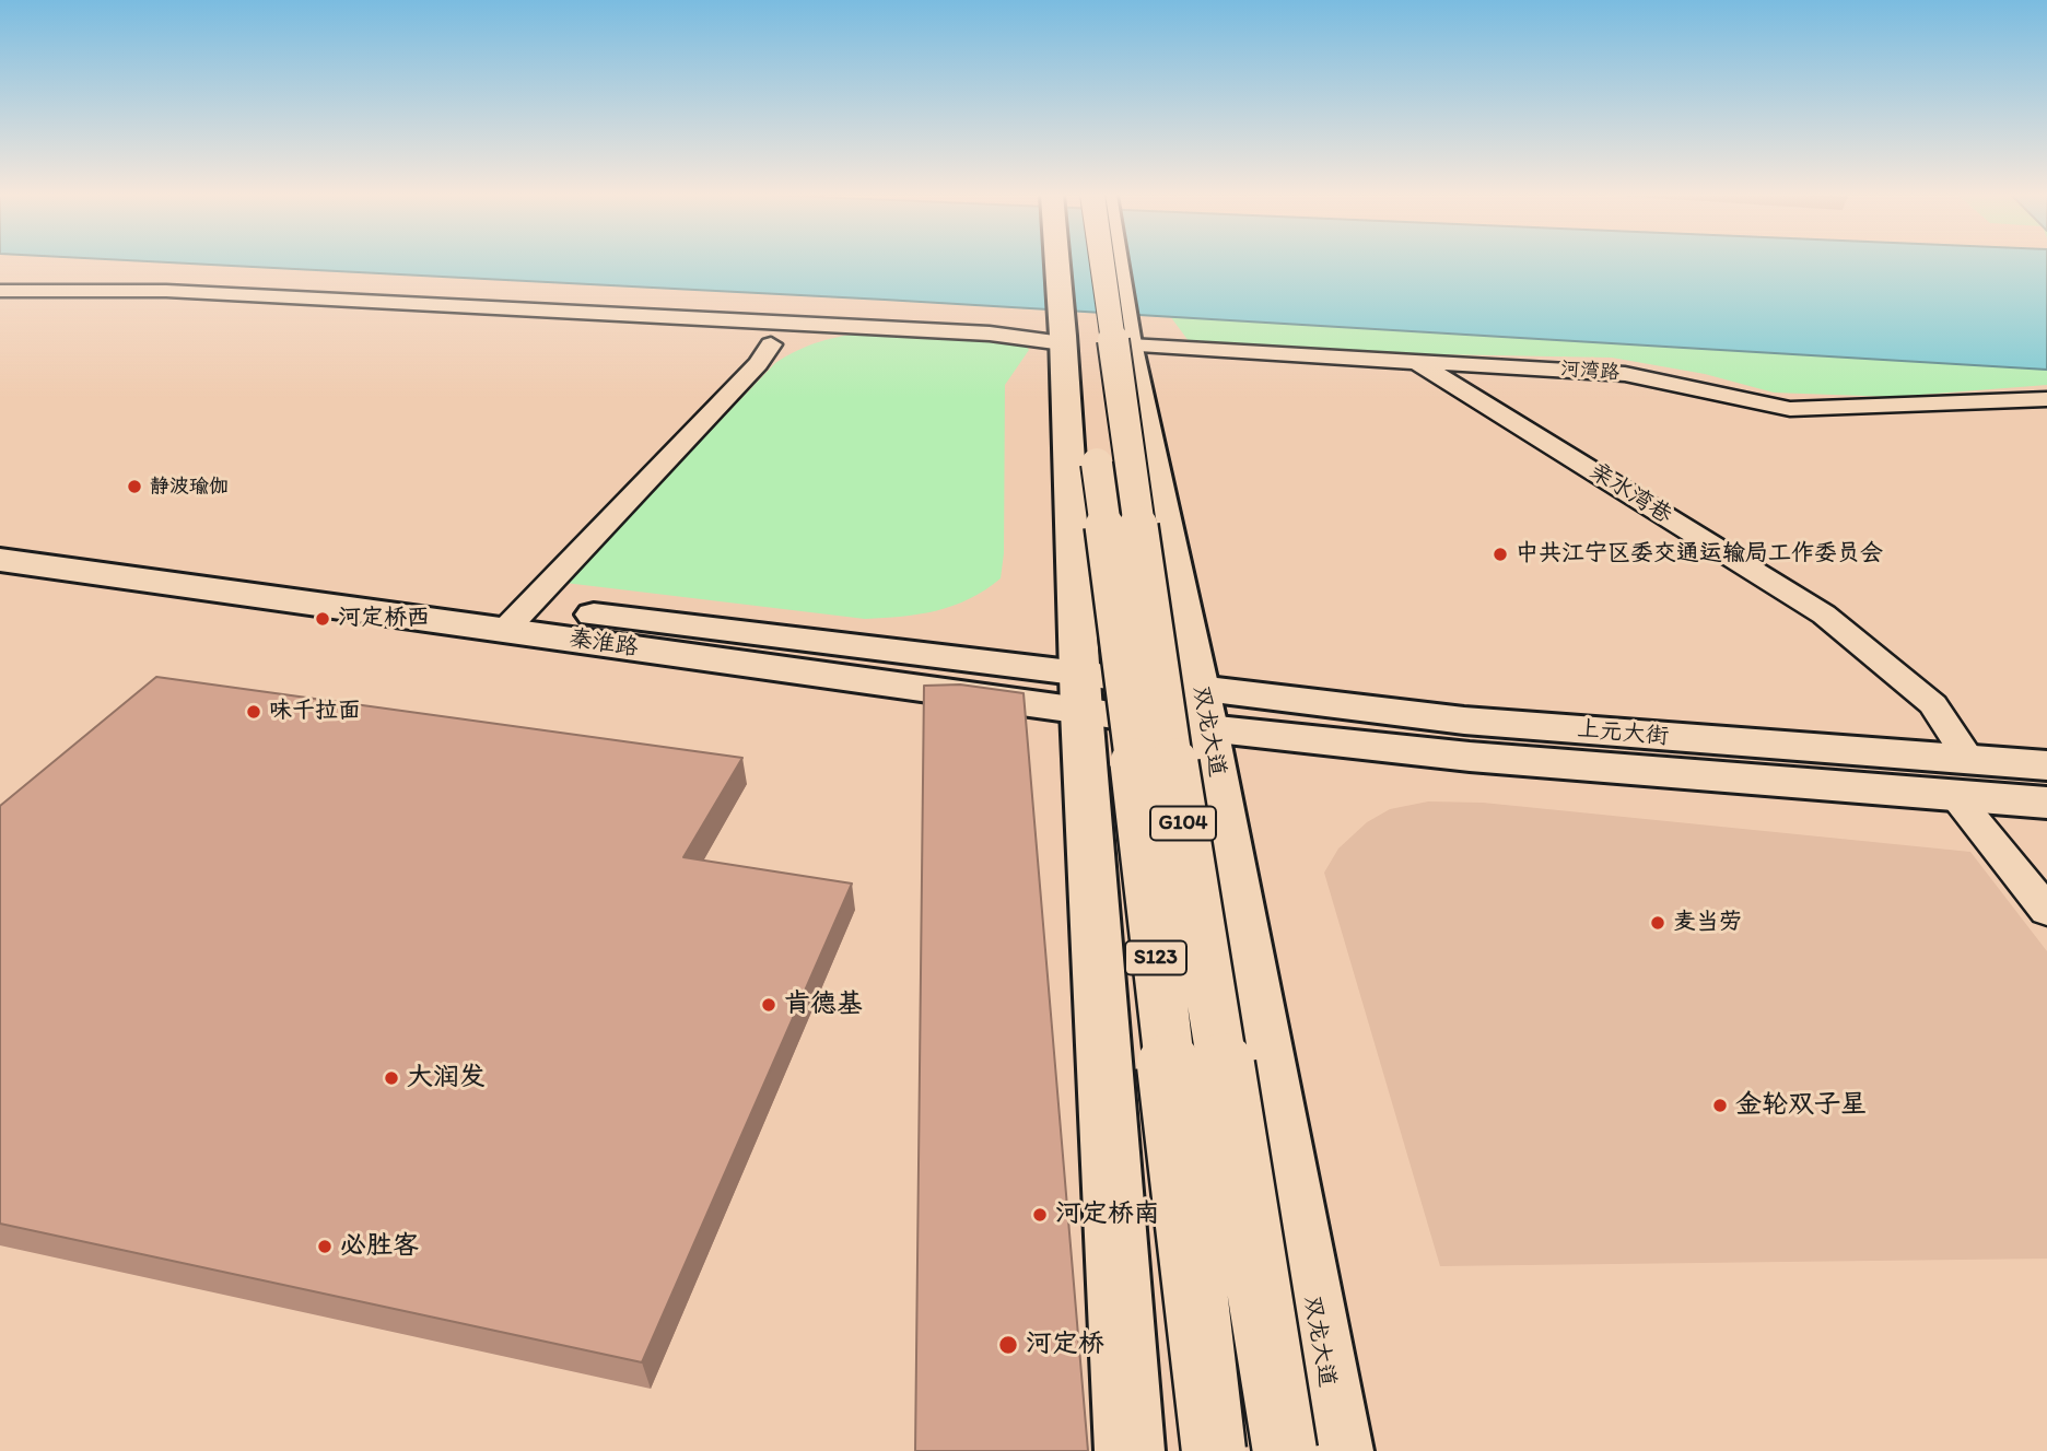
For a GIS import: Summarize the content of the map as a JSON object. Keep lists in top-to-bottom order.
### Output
{
  "streets": {
    "main road": [
      "秦淮路",
      "双龙大道",
      "上元大街",
      "G104",
      "S123"
    ],
    "street": ["河湾路", "亲水湾巷"]
  },
  "crossings": [
    ["河湾路", "亲水湾巷"],
    ["河湾路", "双龙大道"],
    ["亲水湾巷", "上元大街"],
    ["秦淮路", "双龙大道"],
    ["秦淮路", "上元大街"],
    ["双龙大道", "上元大街"]
  ],
  "places": [
    "静波瑜伽",
    "中共江宁区委交通运输局工作委员会",
    "河定桥西",
    "味千拉面",
    "麦当劳",
    "肯德基",
    "大润发",
    "金轮双子星",
    "河定桥南",
    "必胜客",
    "河定桥"
  ]
}
